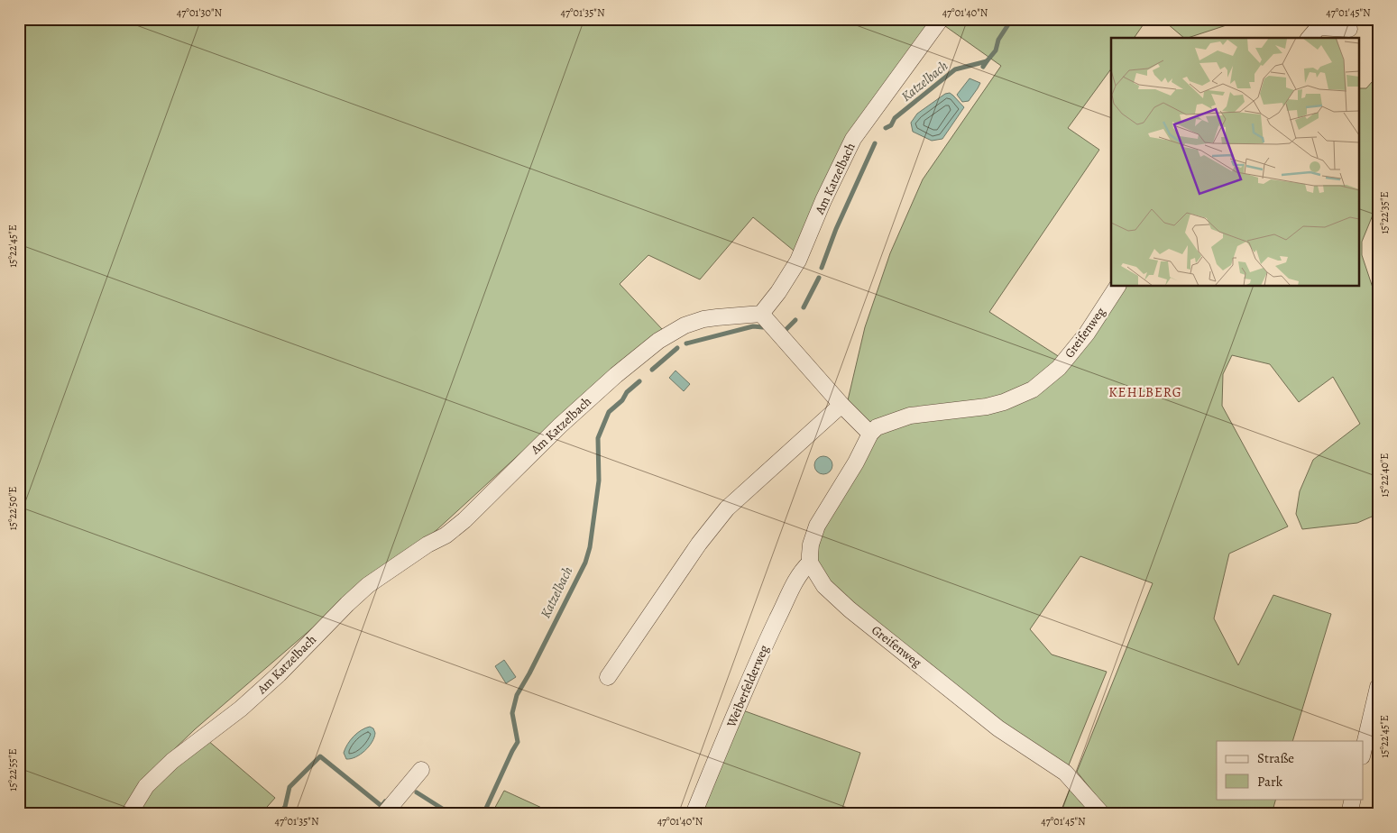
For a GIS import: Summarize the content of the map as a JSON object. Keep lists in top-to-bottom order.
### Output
{
  "streets": {
    "street": ["Am Katzelbach", "Greifenweg", "Weiberfelderweg"]
  },
  "crossings": [
    ["Greifenweg", "Weiberfelderweg"]
  ],
  "districts": ["KEHLBERG"],
  "water": ["Katzelbach"],
  "legend": ["Straße", "Park"],
  "coordinates": [
    "47°01'30\"N",
    "47°01'35\"N",
    "47°01'40\"N",
    "47°01'45\"N",
    "15°22'35\"E",
    "15°22'45\"E",
    "15°22'40\"E",
    "15°22'50\"E",
    "15°22'55\"E"
  ]
}
